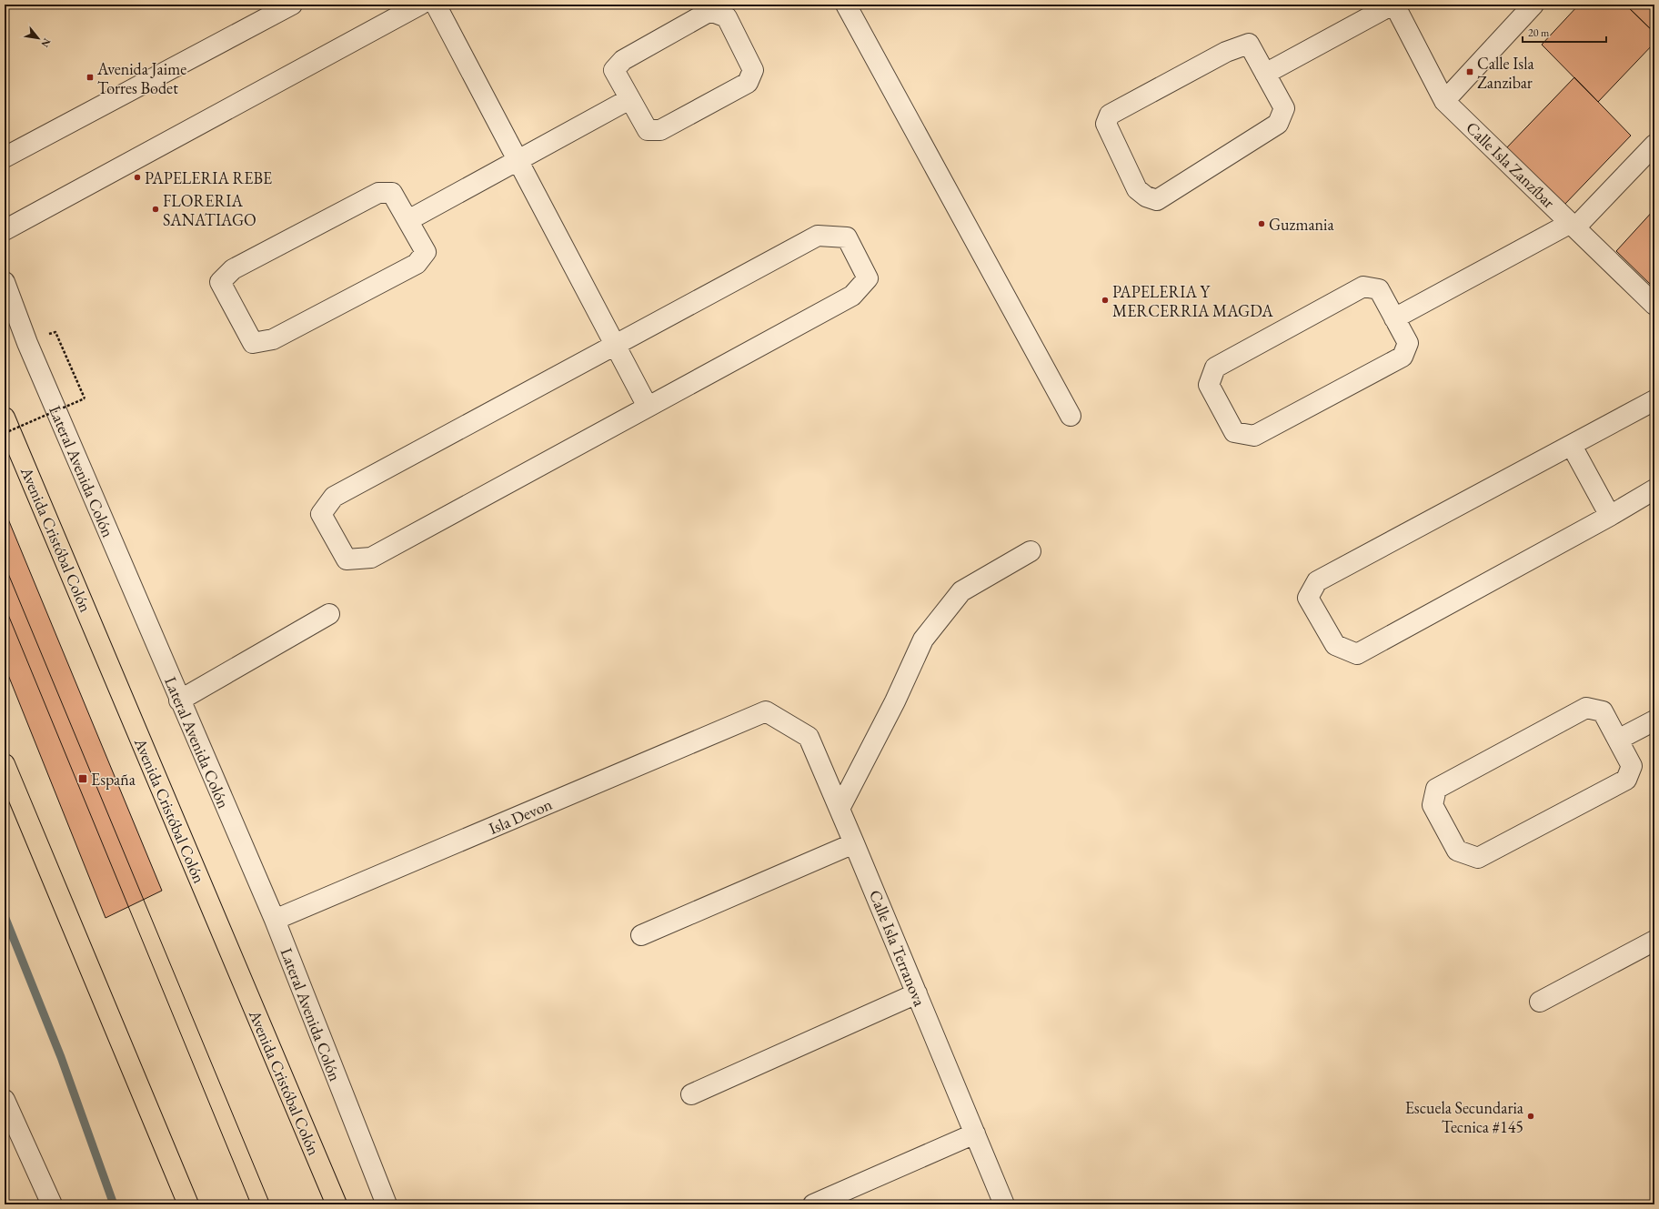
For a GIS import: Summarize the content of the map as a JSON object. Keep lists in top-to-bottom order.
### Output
{
  "streets": {
    "main road": ["Avenida Cristóbal Colón"],
    "street": [
      "Calle Isla Zanzíbar",
      "Lateral Avenida Colón",
      "Isla Devon",
      "Calle Isla Terranova"
    ]
  },
  "crossings": [
    ["Lateral Avenida Colón", "Isla Devon"],
    ["Isla Devon", "Calle Isla Terranova"]
  ],
  "places": {
    "transit": ["Calle Isla Zanzibar", "Avenida Jaime Torres Bodet", "España"],
    "other": [
      "PAPELERIA REBE",
      "FLORERIA SANATIAGO",
      "Guzmania",
      "PAPELERIA Y MERCERRIA MAGDA",
      "Escuela Secundaria Tecnica #145"
    ]
  },
  "scale_bar": "20 m",
  "north": "bottom right"
}
